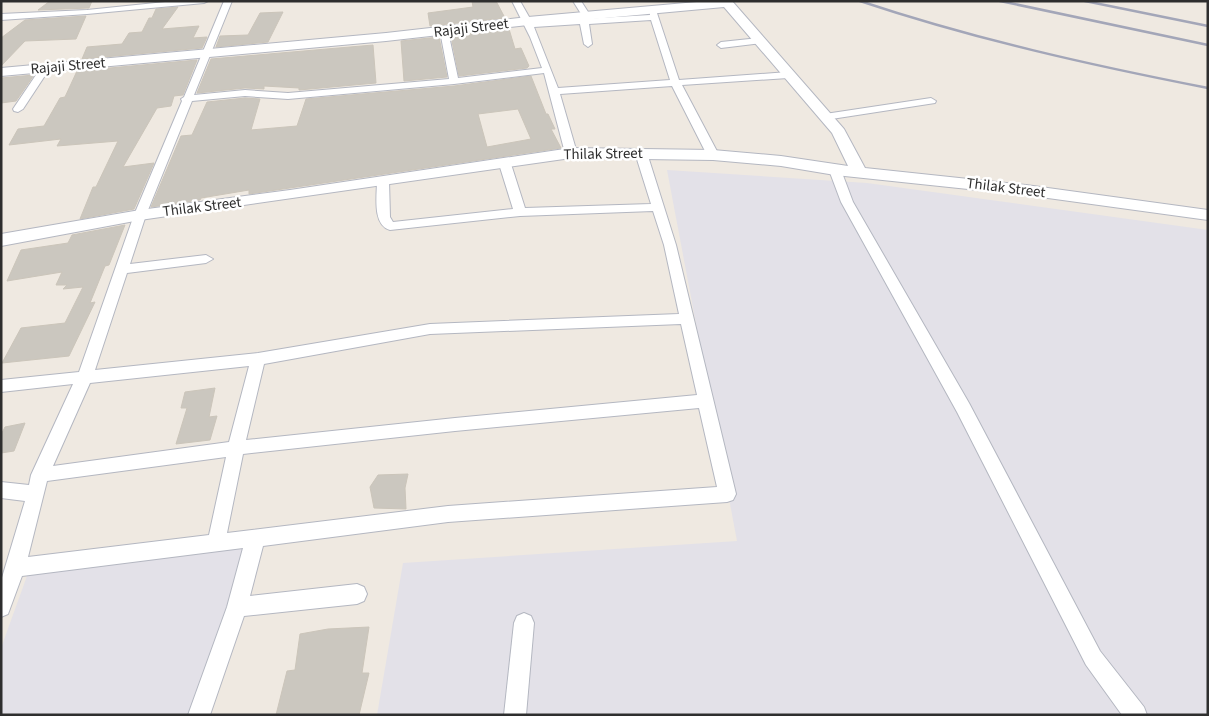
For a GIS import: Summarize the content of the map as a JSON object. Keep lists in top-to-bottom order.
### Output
{
  "streets": {
    "street": ["Rajaji Street", "Thilak Street"]
  },
  "crossings": [
    ["Rajaji Street", "Thilak Street"]
  ]
}
